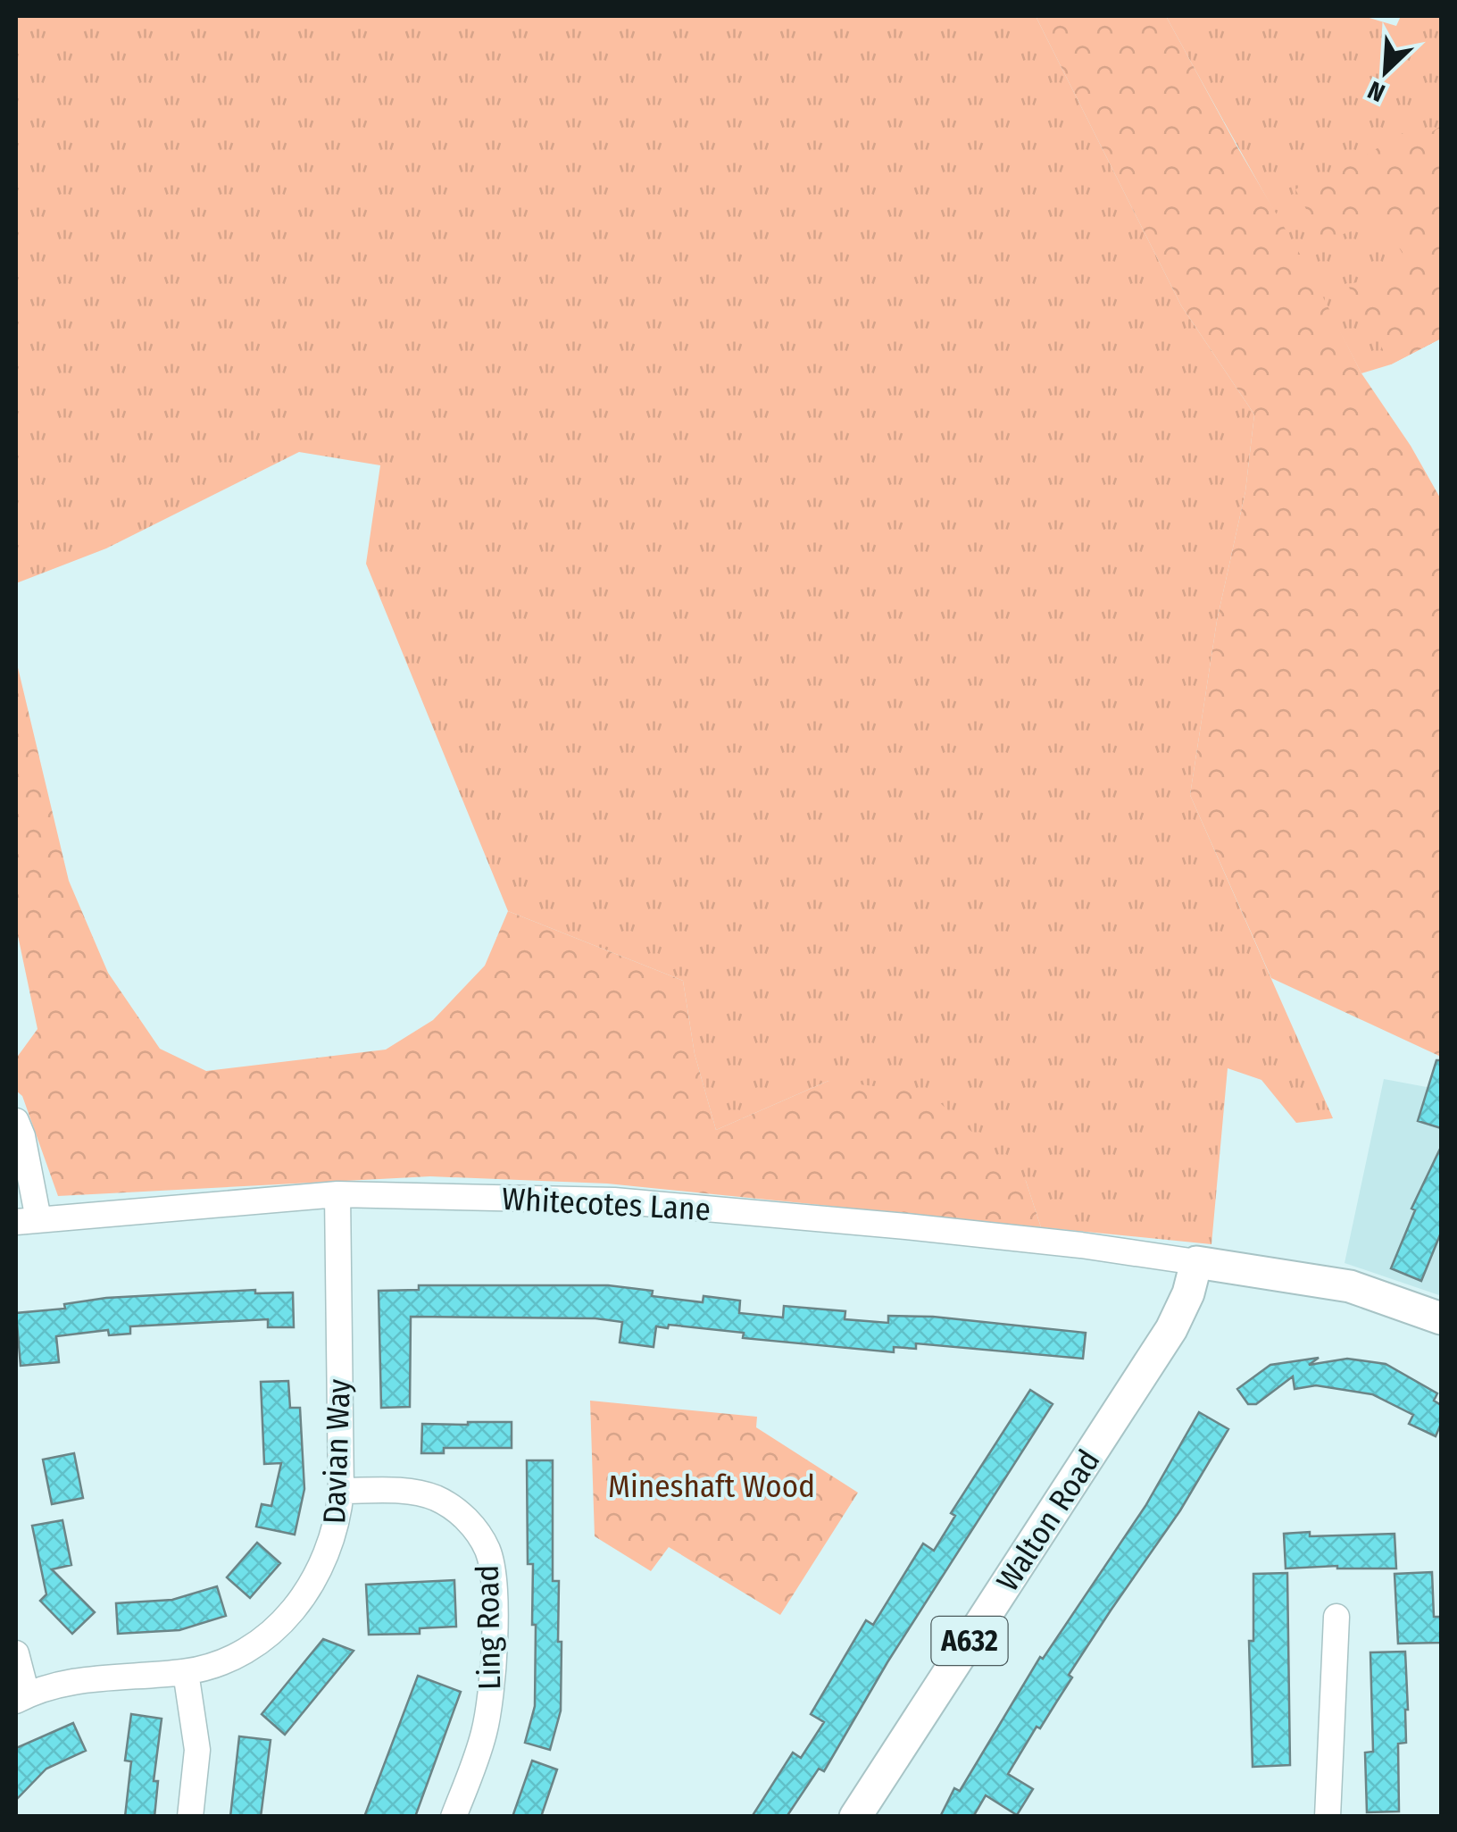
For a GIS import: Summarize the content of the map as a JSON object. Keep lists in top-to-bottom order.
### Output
{
  "streets": {
    "main road": ["Walton Road", "A632"],
    "street": ["Whitecotes Lane", "Davian Way", "Ling Road"]
  },
  "crossings": [
    ["Whitecotes Lane", "Davian Way"],
    ["Whitecotes Lane", "Walton Road"],
    ["Davian Way", "Ling Road"]
  ],
  "parks": ["Mineshaft Wood"],
  "north": "bottom left"
}
